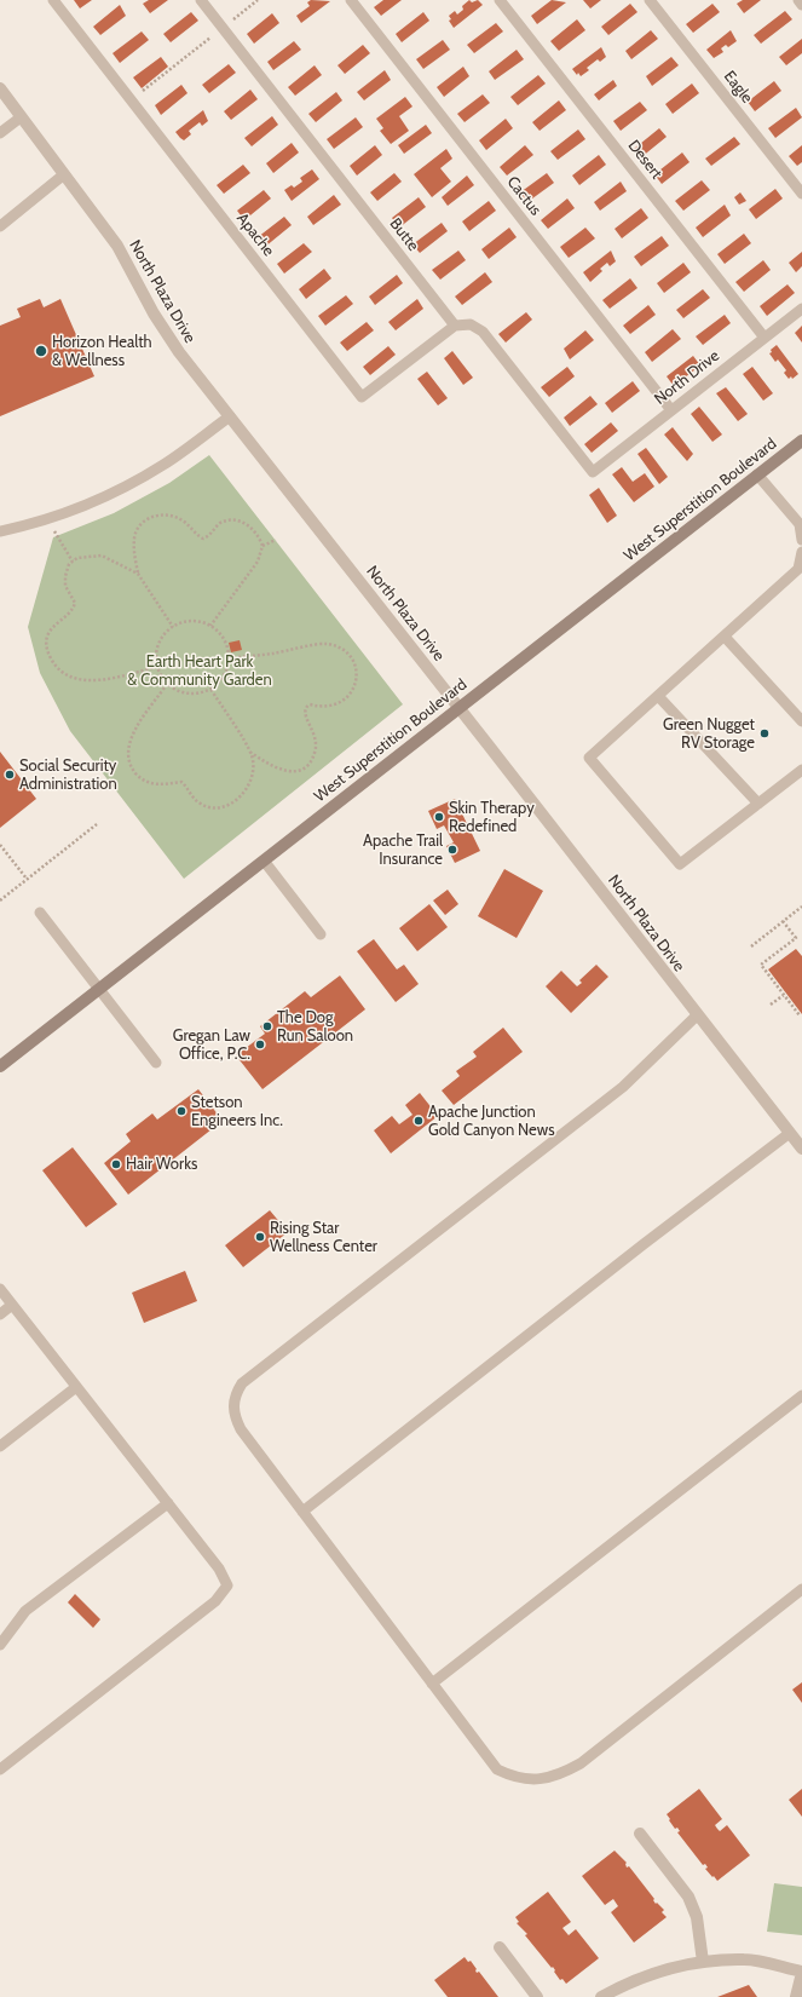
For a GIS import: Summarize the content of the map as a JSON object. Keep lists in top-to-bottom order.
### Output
{
  "streets": {
    "main road": ["West Superstition Boulevard"],
    "street": ["North Plaza Drive"],
    "lane": [
      "Eagle",
      "Desert",
      "Cactus",
      "Apache",
      "Butte",
      "North Drive"
    ]
  },
  "crossings": [
    ["Desert", "North Drive"],
    ["Cactus", "North Drive"],
    ["Apache", "Butte"],
    ["Apache", "North Drive"],
    ["Butte", "North Drive"],
    ["North Plaza Drive", "West Superstition Boulevard"]
  ],
  "parks": ["Earth Heart Park & Community Garden"],
  "places": [
    "Horizon Health & Wellness",
    "Green Nugget RV Storage",
    "Social Security Administration",
    "Skin Therapy Redefined",
    "Apache Trail Insurance",
    "The Dog Run Saloon",
    "Gregan Law Office, P.C.",
    "Stetson Engineers Inc.",
    "Apache Junction Gold Canyon News",
    "Hair Works",
    "Rising Star Wellness Center"
  ]
}
